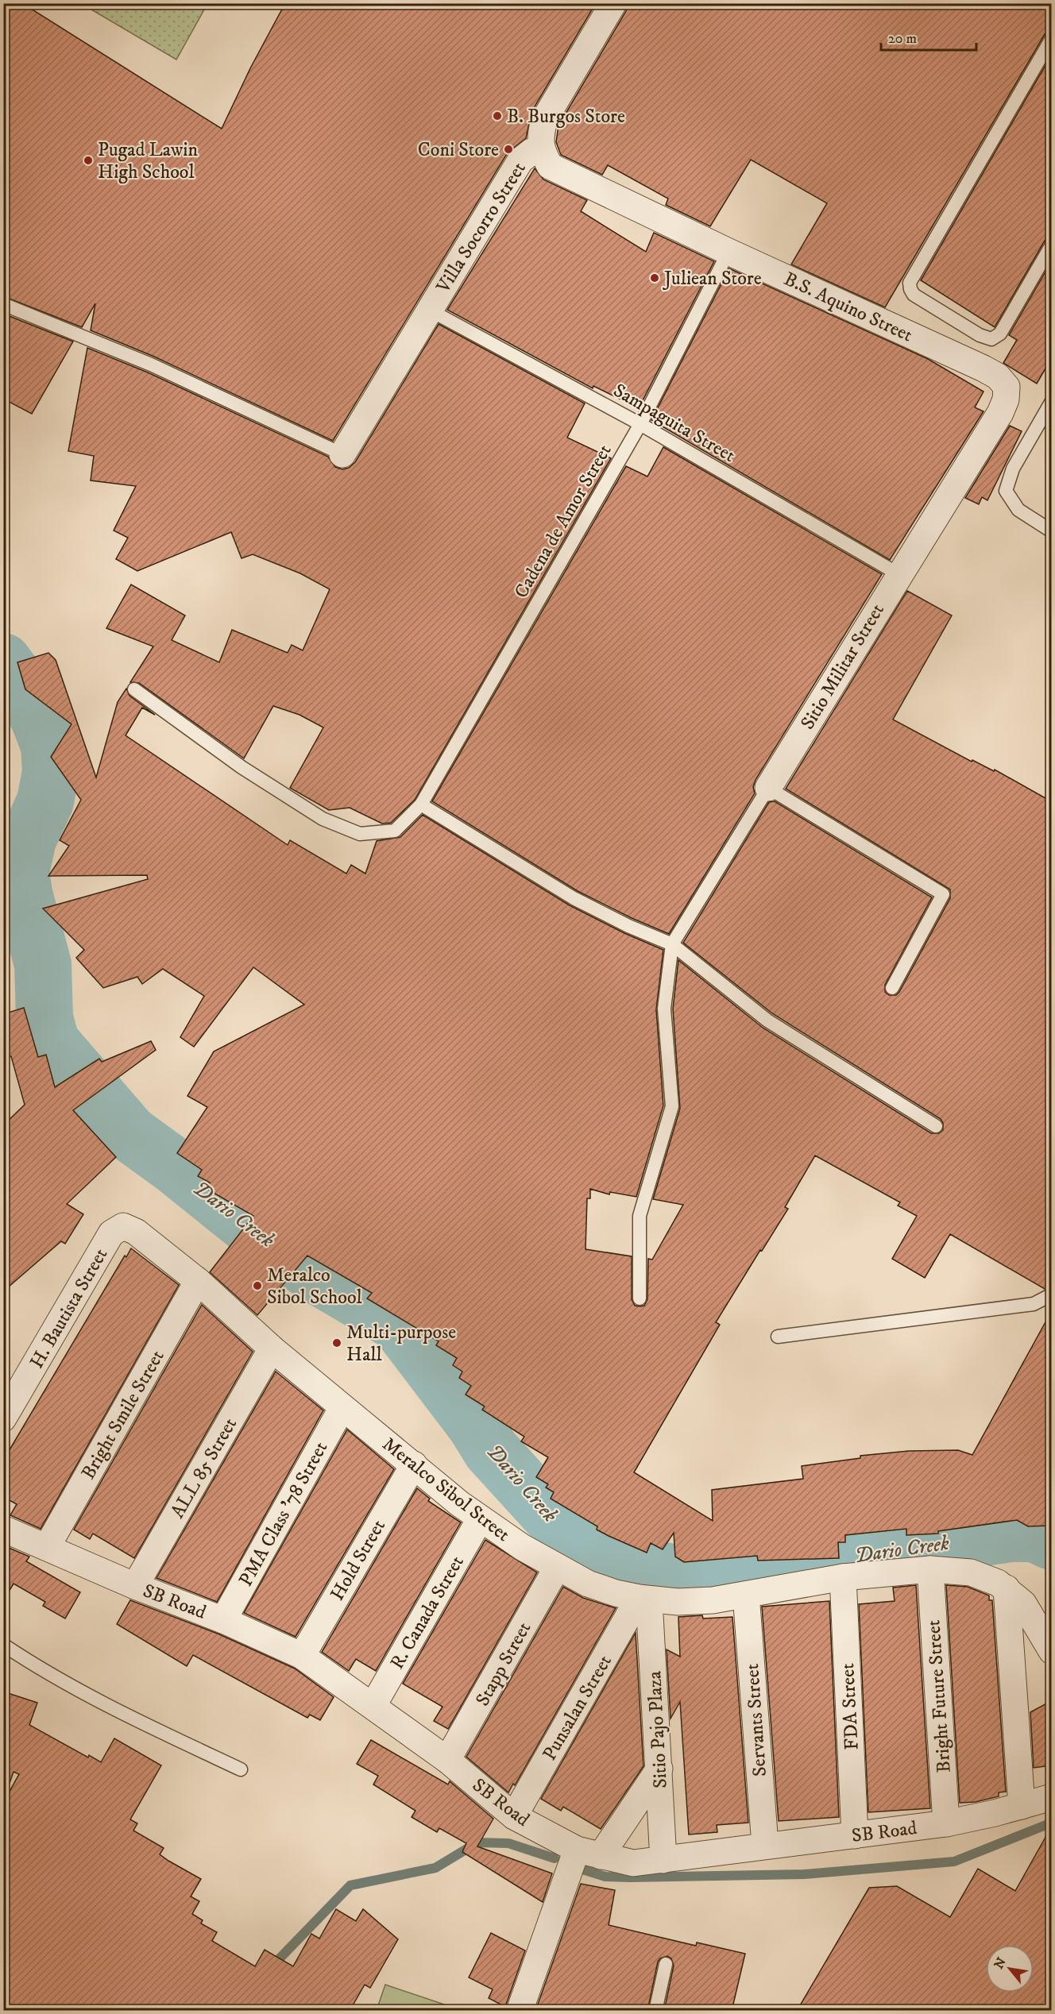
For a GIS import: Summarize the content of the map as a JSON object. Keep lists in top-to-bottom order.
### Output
{
  "streets": {
    "street": [
      "Villa Socorro Street",
      "B.S. Aquino Street",
      "Sitio Militar Street",
      "H. Bautista Street",
      "Bright Smile Street",
      "ALL 85 Street",
      "Meralco Sibol Street",
      "PMA Class '78 Street",
      "Hold Street",
      "SB Road",
      "R. Canada Street",
      "Stapp Street",
      "Bright Future Street",
      "FDA Street",
      "Punsalan Street",
      "Servants Street",
      "Sitio Pajo Plaza"
    ],
    "lane": ["Sampaguita Street", "Cadena de Amor Street"]
  },
  "crossings": [
    ["Villa Socorro Street", "B.S. Aquino Street"],
    ["Villa Socorro Street", "Sampaguita Street"],
    ["B.S. Aquino Street", "Cadena de Amor Street"],
    ["B.S. Aquino Street", "Sitio Militar Street"],
    ["Sampaguita Street", "Cadena de Amor Street"],
    ["Sampaguita Street", "Sitio Militar Street"],
    ["H. Bautista Street", "Meralco Sibol Street"],
    ["Bright Smile Street", "Meralco Sibol Street"],
    ["Bright Smile Street", "SB Road"],
    ["ALL 85 Street", "Meralco Sibol Street"],
    ["ALL 85 Street", "SB Road"],
    ["Meralco Sibol Street", "PMA Class '78 Street"],
    ["Meralco Sibol Street", "Hold Street"],
    ["Meralco Sibol Street", "R. Canada Street"],
    ["Meralco Sibol Street", "Stapp Street"],
    ["Meralco Sibol Street", "Bright Future Street"],
    ["Meralco Sibol Street", "FDA Street"],
    ["Meralco Sibol Street", "Punsalan Street"],
    ["Meralco Sibol Street", "Servants Street"],
    ["Meralco Sibol Street", "Sitio Pajo Plaza"],
    ["PMA Class '78 Street", "SB Road"],
    ["Hold Street", "SB Road"],
    ["SB Road", "R. Canada Street"],
    ["SB Road", "Stapp Street"],
    ["SB Road", "Bright Future Street"],
    ["SB Road", "FDA Street"],
    ["SB Road", "Punsalan Street"],
    ["SB Road", "Servants Street"],
    ["SB Road", "Sitio Pajo Plaza"],
    ["Punsalan Street", "Sitio Pajo Plaza"]
  ],
  "water": ["Dario Creek"],
  "places": [
    "B. Burgos Store",
    "Coni Store",
    "Pugad Lawin High School",
    "Juliean Store",
    "Meralco Sibol School",
    "Multi-purpose Hall"
  ],
  "scale_bar": "20 m",
  "north": "top left"
}
